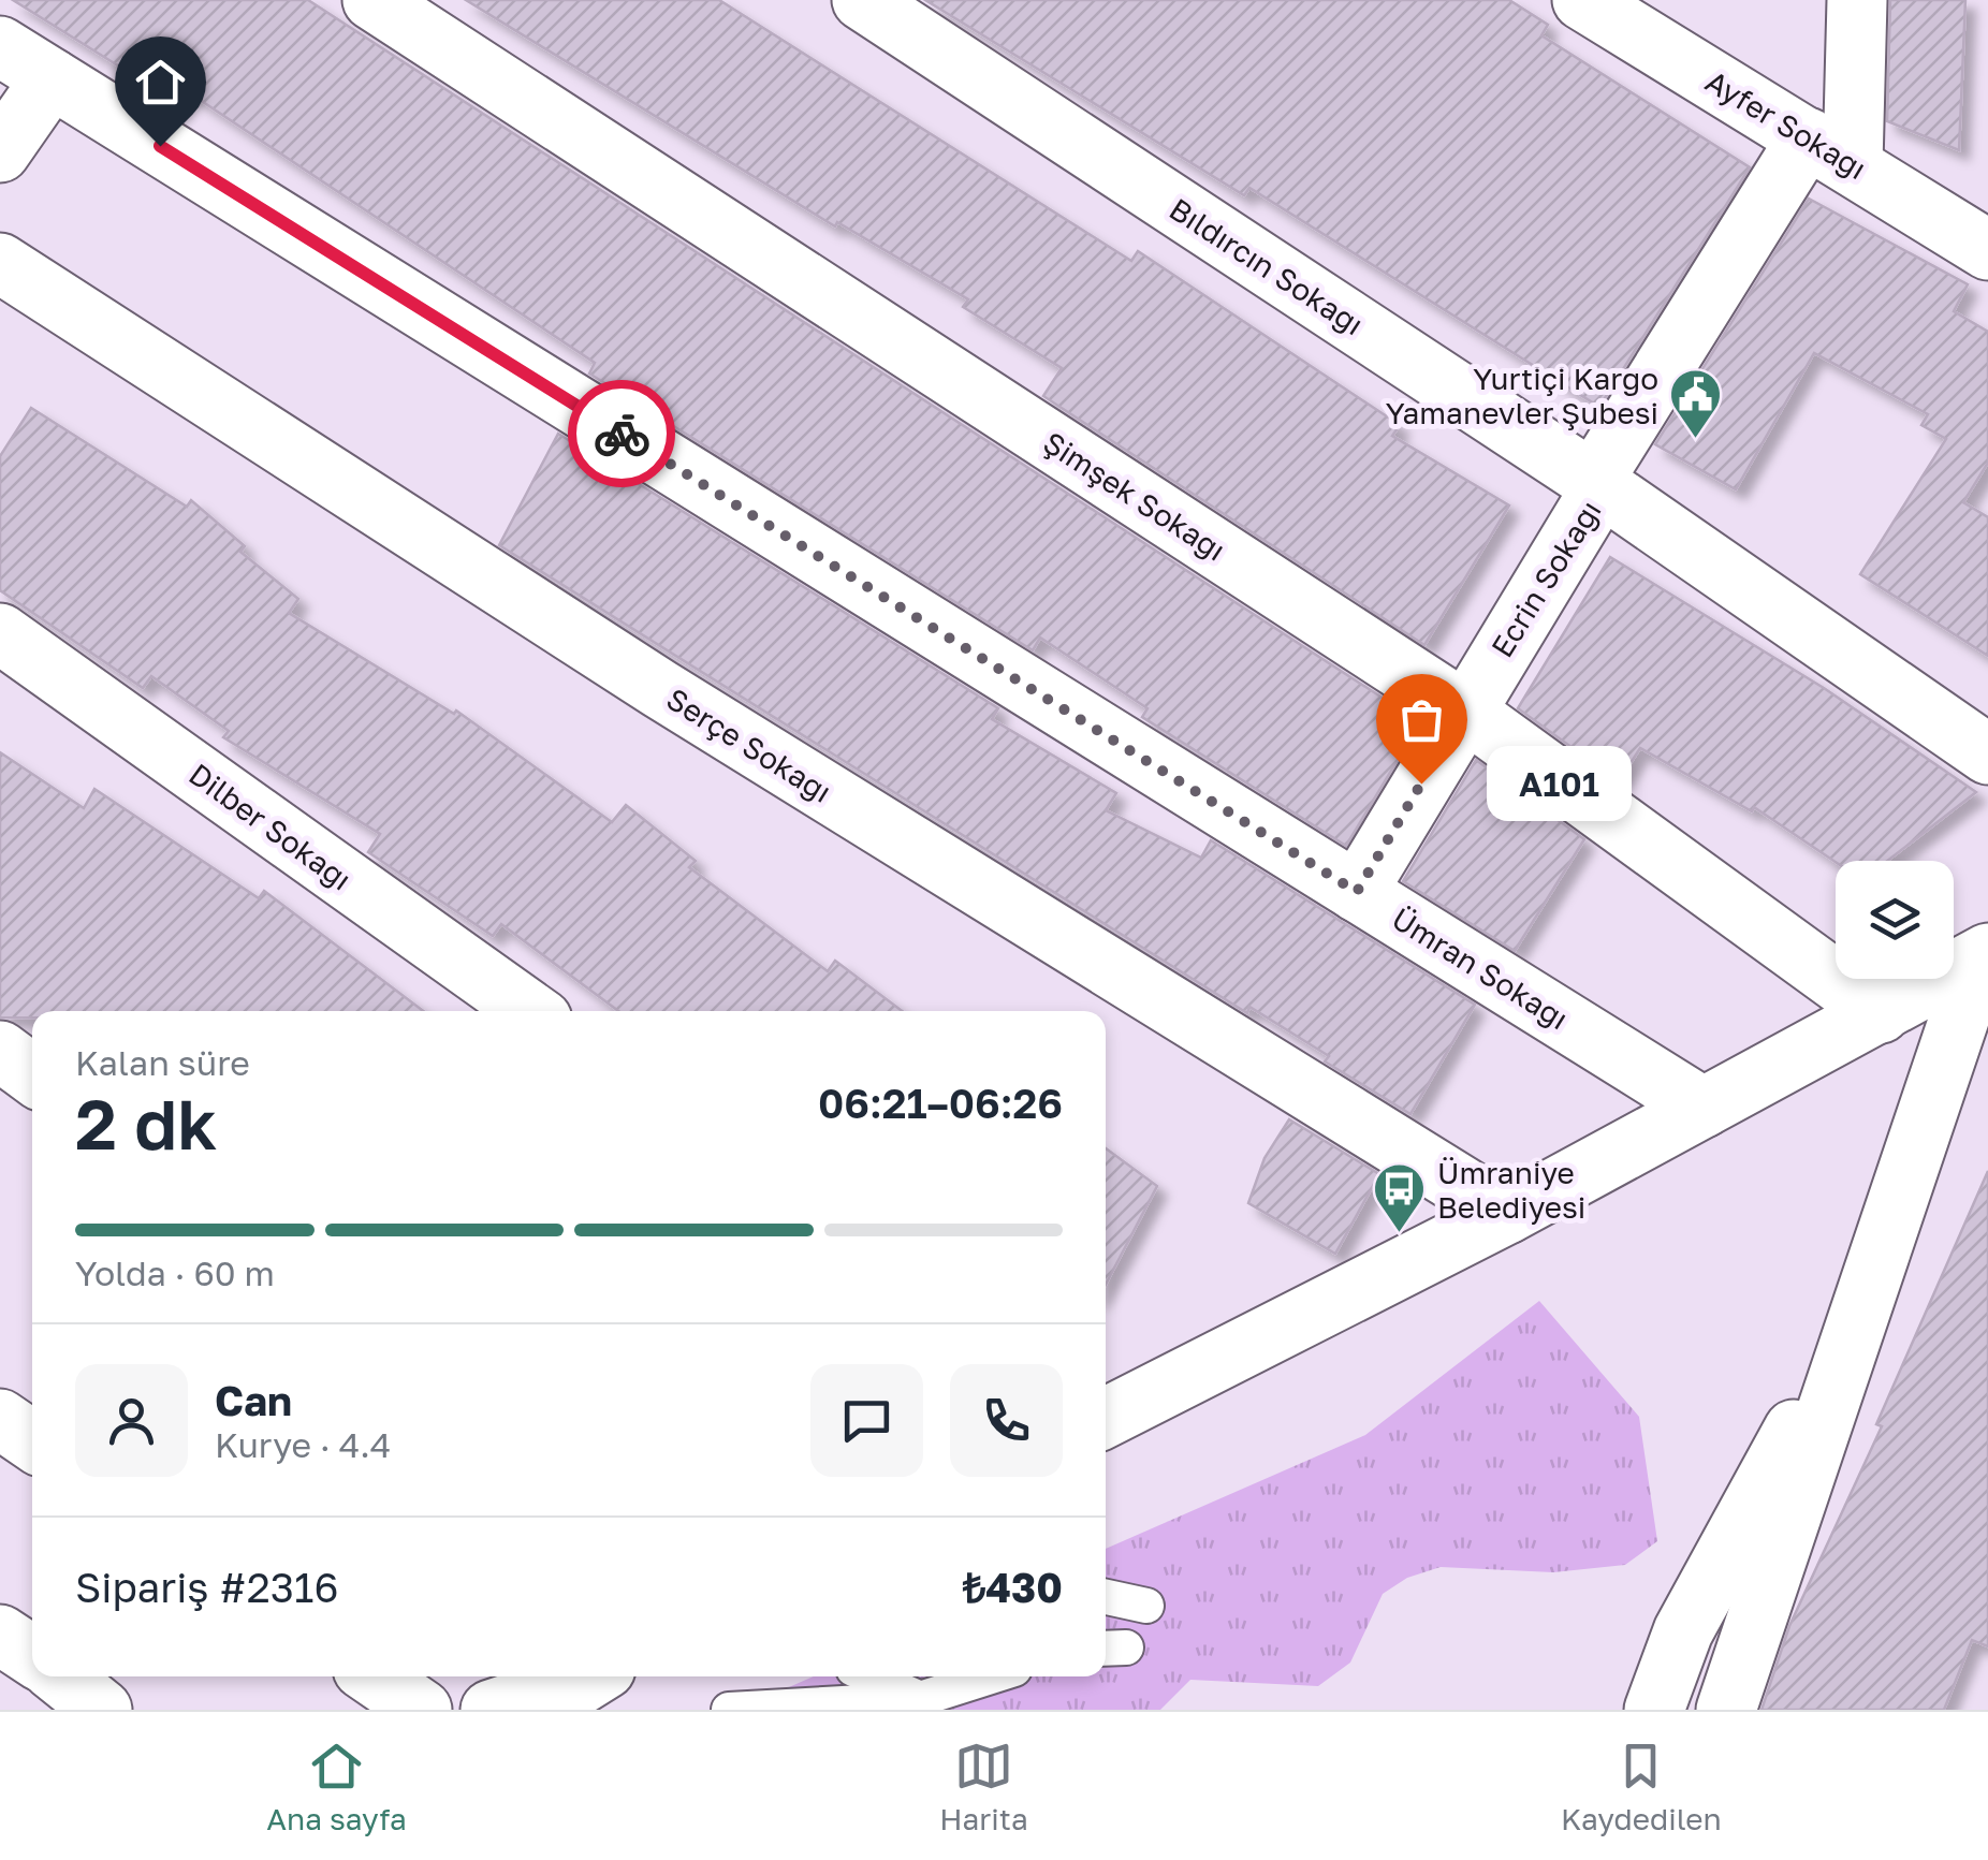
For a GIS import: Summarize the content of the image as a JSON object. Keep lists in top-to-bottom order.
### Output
{
  "streets": {
    "street": [
      "Ayfer Sokağı",
      "Bıldırcın Sokağı",
      "Şimşek Sokağı",
      "Ecrin Sokağı",
      "Serçe Sokağı",
      "Dilber Sokağı",
      "Ümran Sokağı"
    ]
  },
  "crossings": [
    ["Ayfer Sokağı", "Ecrin Sokağı"],
    ["Bıldırcın Sokağı", "Ecrin Sokağı"],
    ["Şimşek Sokağı", "Ecrin Sokağı"],
    ["Ecrin Sokağı", "Ümran Sokağı"]
  ],
  "places": {
    "public building": ["Yurtiçi Kargo Yamanevler Şubesi"],
    "other": ["A101"],
    "bus stop": ["Ümraniye Belediyesi"]
  },
  "page": {
    "bubble": "A101",
    "heading": ["2 dk", "Kalan süre", "06:21–06:26"],
    "panel": [
      "Can",
      "Kurye · 4.4",
      "Sipariş #2316",
      "₺430"
    ],
    "bar": "Yolda · 60 m",
    "tabs": ["Ana sayfa", "Harita", "Kaydedilen"]
  }
}
